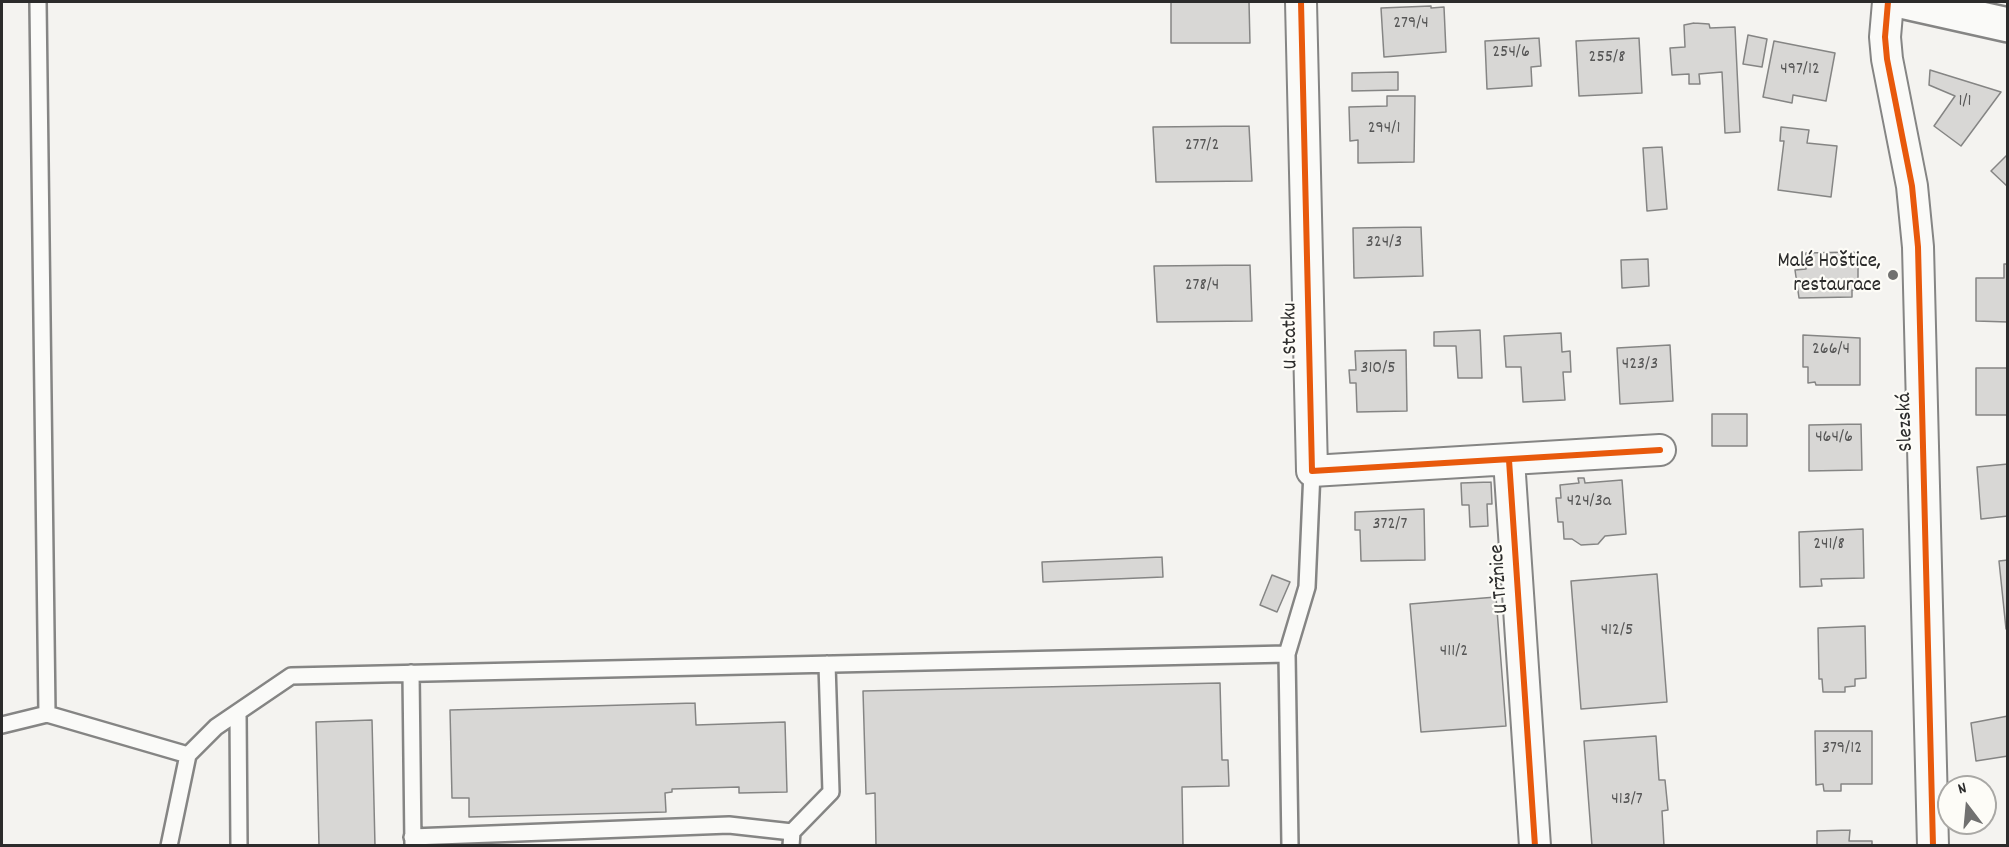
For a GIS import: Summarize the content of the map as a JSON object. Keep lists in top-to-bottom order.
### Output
{
  "streets": {
    "street": ["U Statku", "Slezská", "U Tržnice"]
  },
  "places": ["Malé Hoštice, restaurace"],
  "house_numbers": [
    "279/4",
    "254/6",
    "255/8",
    "497/12",
    "1/1",
    "294/1",
    "277/2",
    "324/3",
    "278/4",
    "266/4",
    "423/3",
    "310/5",
    "464/6",
    "424/3a",
    "372/7",
    "241/8",
    "412/5",
    "411/2",
    "379/12",
    "413/7"
  ],
  "north": "top"
}
